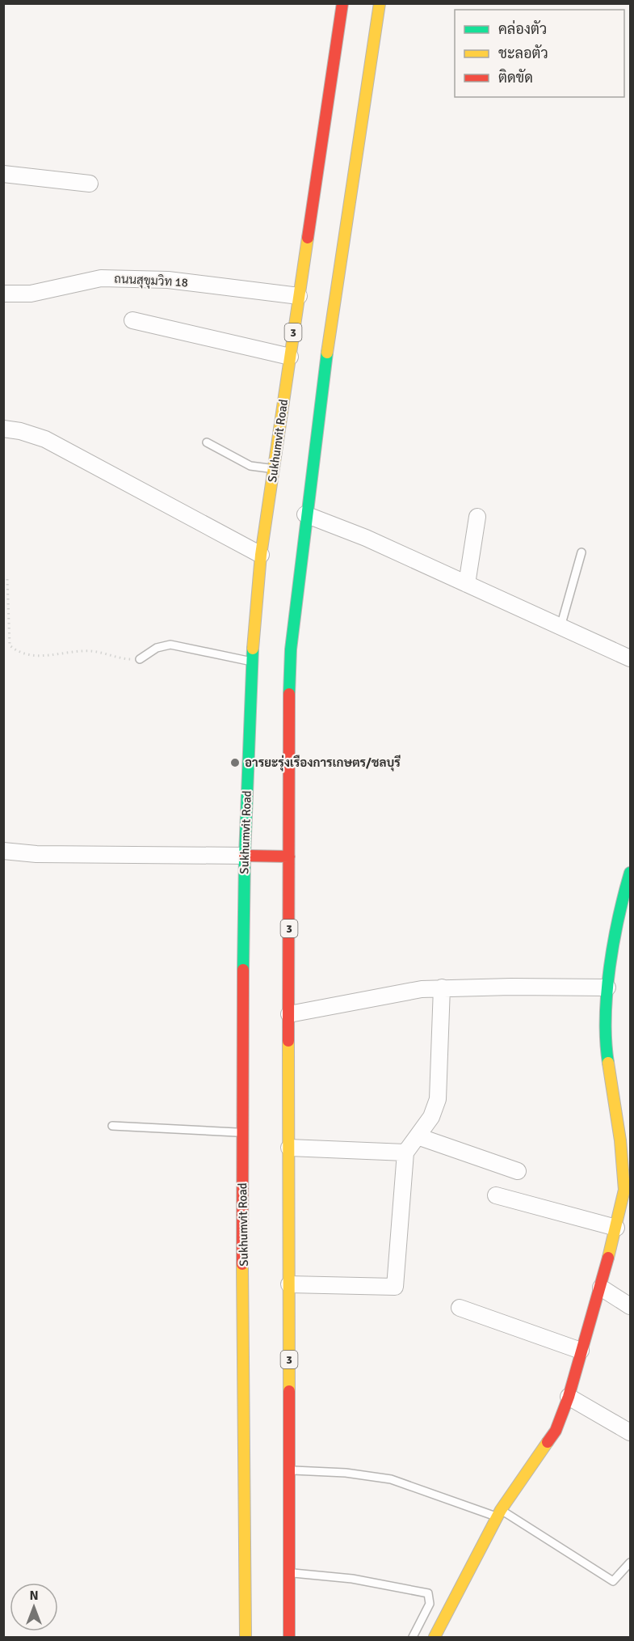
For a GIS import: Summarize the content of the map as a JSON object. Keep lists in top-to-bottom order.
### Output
{
  "streets": {
    "main road": ["3", "Sukhumvit Road"],
    "street": ["ถนนสุขุมวิท 18"]
  },
  "crossings": [
    ["ถนนสุขุมวิท 18", "Sukhumvit Road"]
  ],
  "places": ["อารยะรุ่งเรืองการเกษตร/ชลบุรี"],
  "legend": ["คล่องตัว", "ชะลอตัว", "ติดขัด"],
  "north": "top"
}
